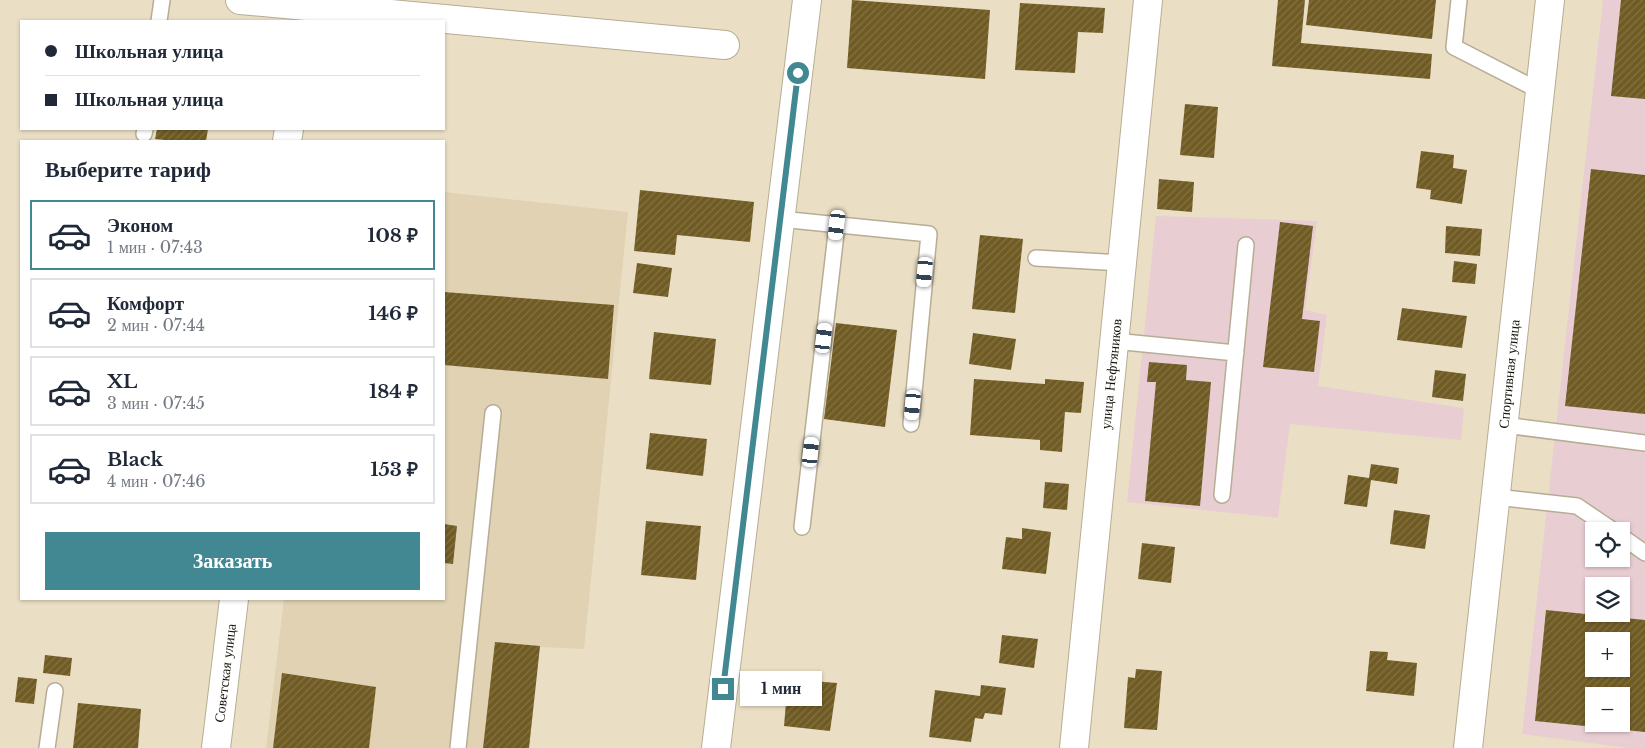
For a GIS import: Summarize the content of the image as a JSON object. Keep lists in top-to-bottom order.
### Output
{
  "streets": {
    "street": ["улица Нефтяников", "Спортивная улица", "Советская улица"]
  },
  "page": {
    "banner": ["Школьная улица", "Школьная улица"],
    "heading": "Выберите тариф",
    "list": [
      {
        "name": "Эконом",
        "note": "1 мин · 07:43",
        "value": "108 ₽"
      },
      {
        "name": "Комфорт",
        "note": "2 мин · 07:44",
        "value": "146 ₽"
      },
      {
        "name": "XL",
        "note": "3 мин · 07:45",
        "value": "184 ₽"
      },
      {
        "name": "Black",
        "note": "4 мин · 07:46",
        "value": "153 ₽"
      }
    ],
    "map_buttons": ["+", "−"],
    "buttons": "Заказать",
    "bubble": "1 мин"
  }
}
